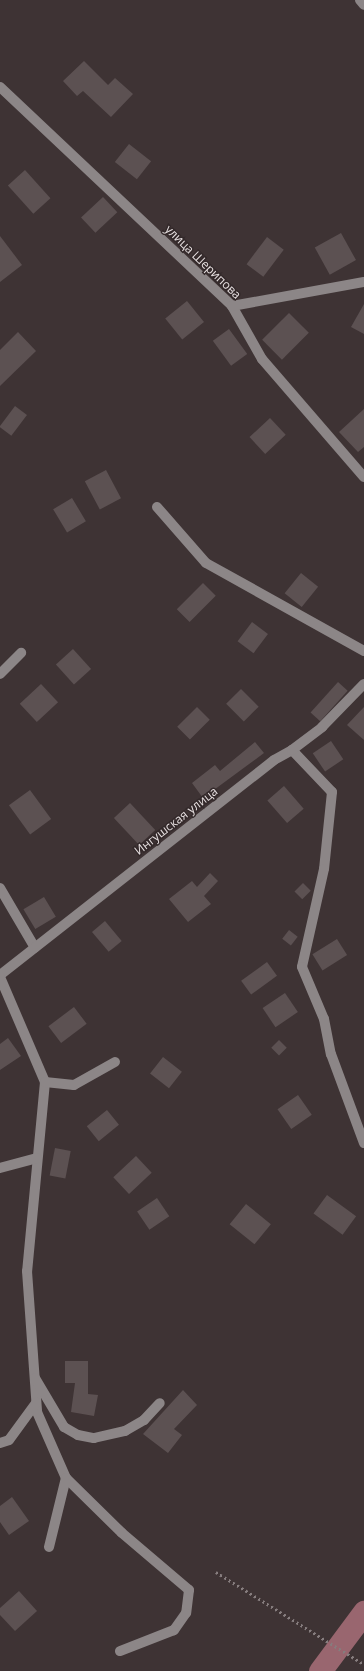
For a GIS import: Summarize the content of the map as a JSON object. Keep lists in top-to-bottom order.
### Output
{
  "streets": {
    "street": ["улица Шерипова", "Ингушская улица"]
  }
}
